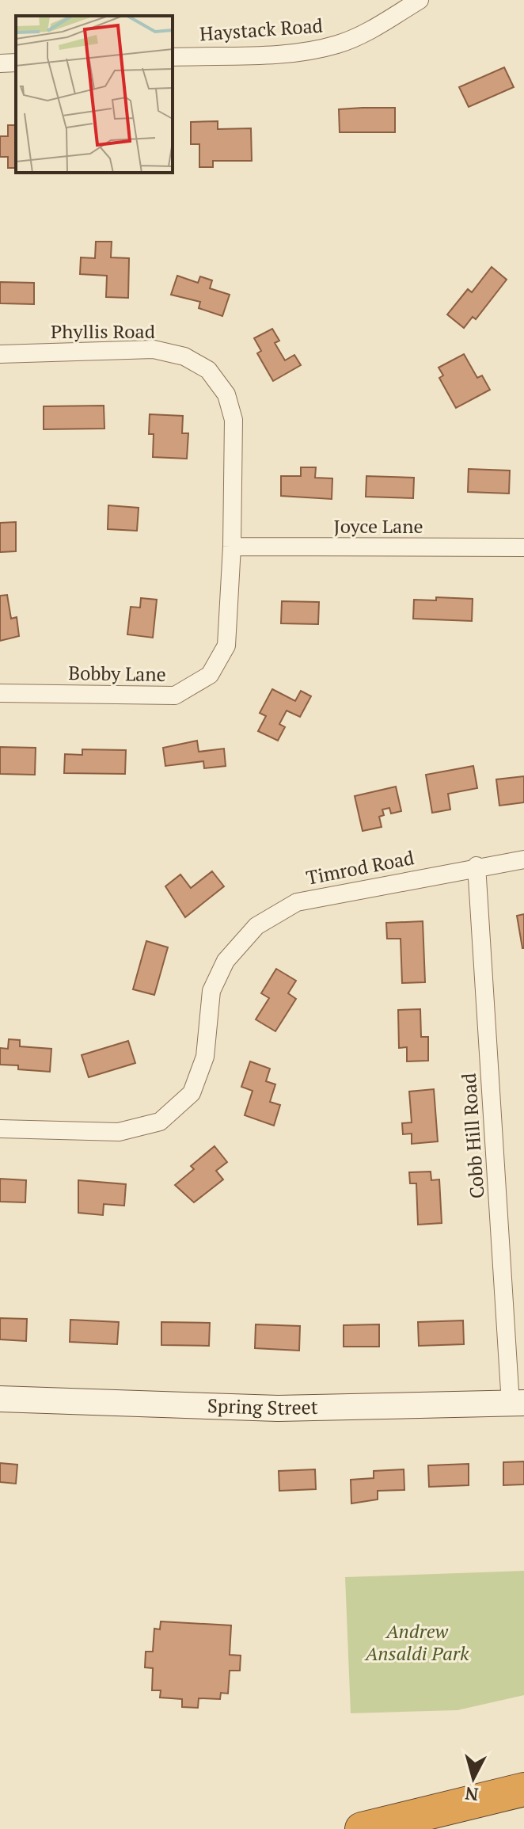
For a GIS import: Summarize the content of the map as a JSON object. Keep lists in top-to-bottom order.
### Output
{
  "streets": {
    "street": [
      "Haystack Road",
      "Phyllis Road",
      "Joyce Lane",
      "Bobby Lane",
      "Timrod Road",
      "Cobb Hill Road",
      "Spring Street"
    ]
  },
  "crossings": [
    ["Phyllis Road", "Joyce Lane"],
    ["Phyllis Road", "Bobby Lane"],
    ["Joyce Lane", "Bobby Lane"],
    ["Timrod Road", "Cobb Hill Road"],
    ["Cobb Hill Road", "Spring Street"]
  ],
  "parks": ["Andrew Ansaldi Park"],
  "north": "bottom"
}
